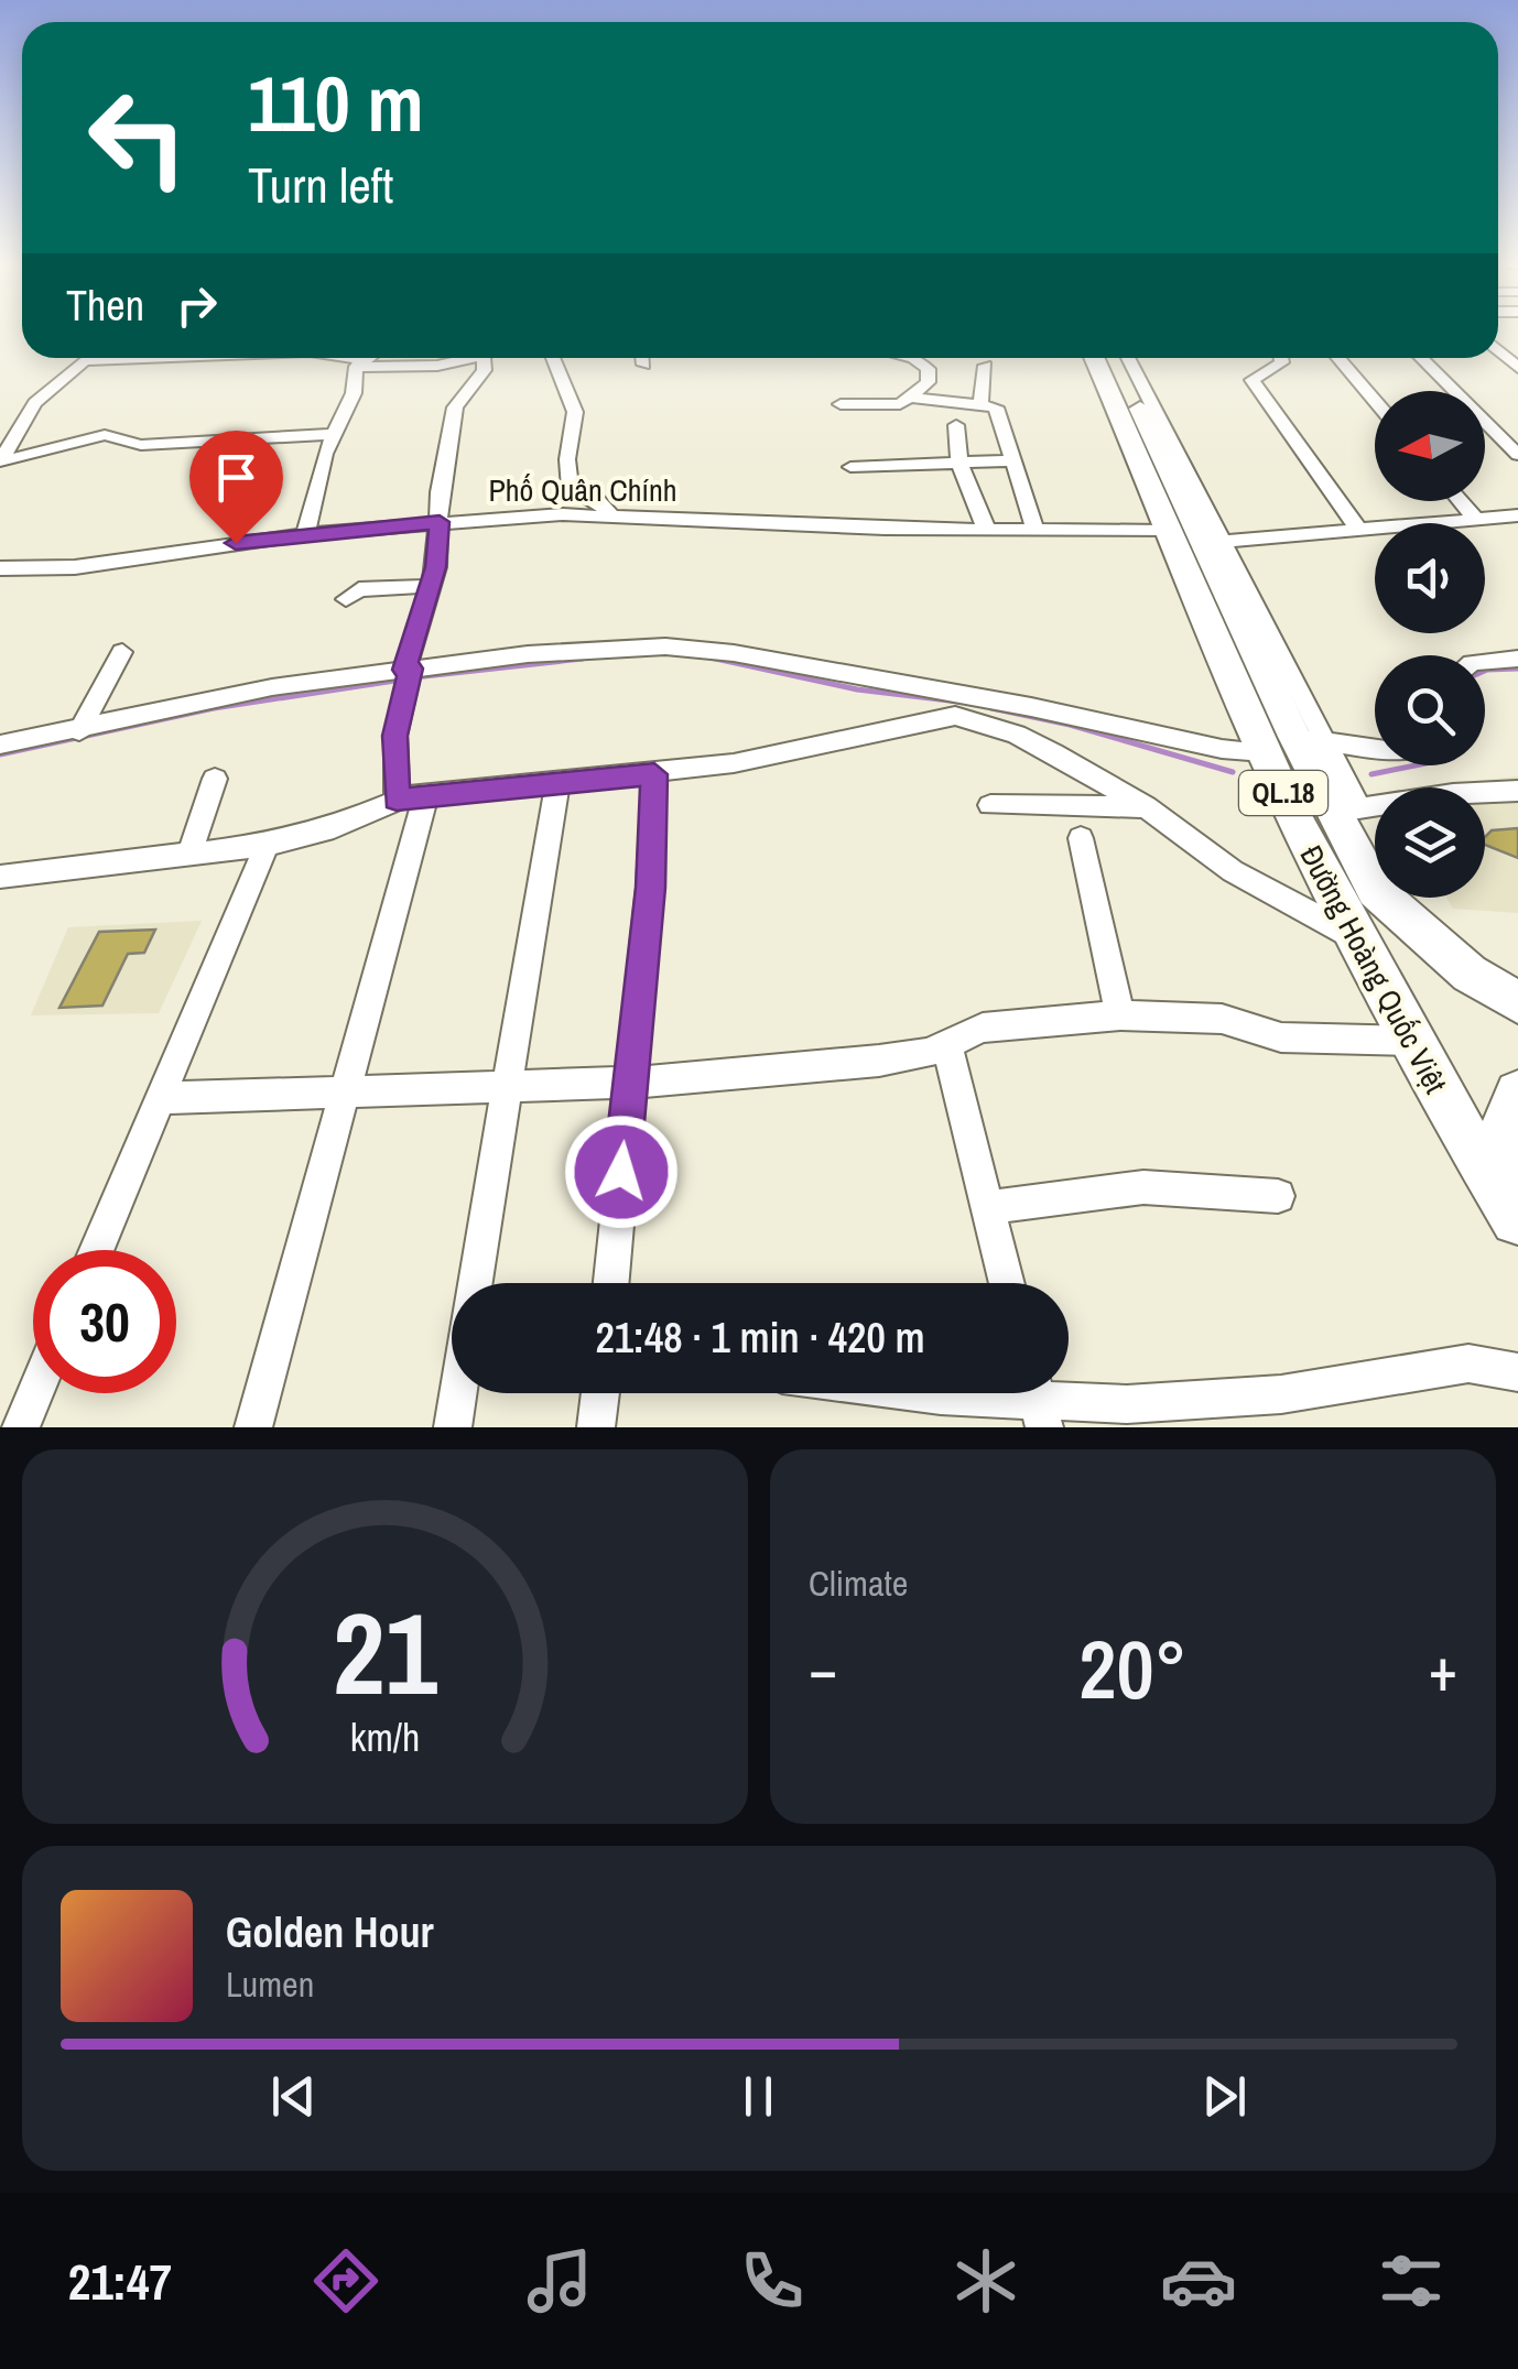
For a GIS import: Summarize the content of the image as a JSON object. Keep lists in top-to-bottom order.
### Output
{
  "streets": {
    "highway": ["QL.18", "Đường Hoàng Quốc Việt"],
    "street": ["Phố Quân Chính"]
  },
  "crossings": [
    ["Phố Quân Chính", "Đường Hoàng Quốc Việt"],
    ["QL.18", "Đường Hoàng Quốc Việt"]
  ],
  "north": "left",
  "page": {
    "turn": ["110 m", "Turn left"],
    "then": "Then",
    "limit": "30",
    "trip": "21:48 · 1 min · 420 m",
    "tile": "Climate",
    "heat": ["−", "20°", "+"],
    "song": ["Golden Hour", "Lumen"],
    "tabs": "21:47",
    "gauge": ["21", "km/h"]
  }
}
